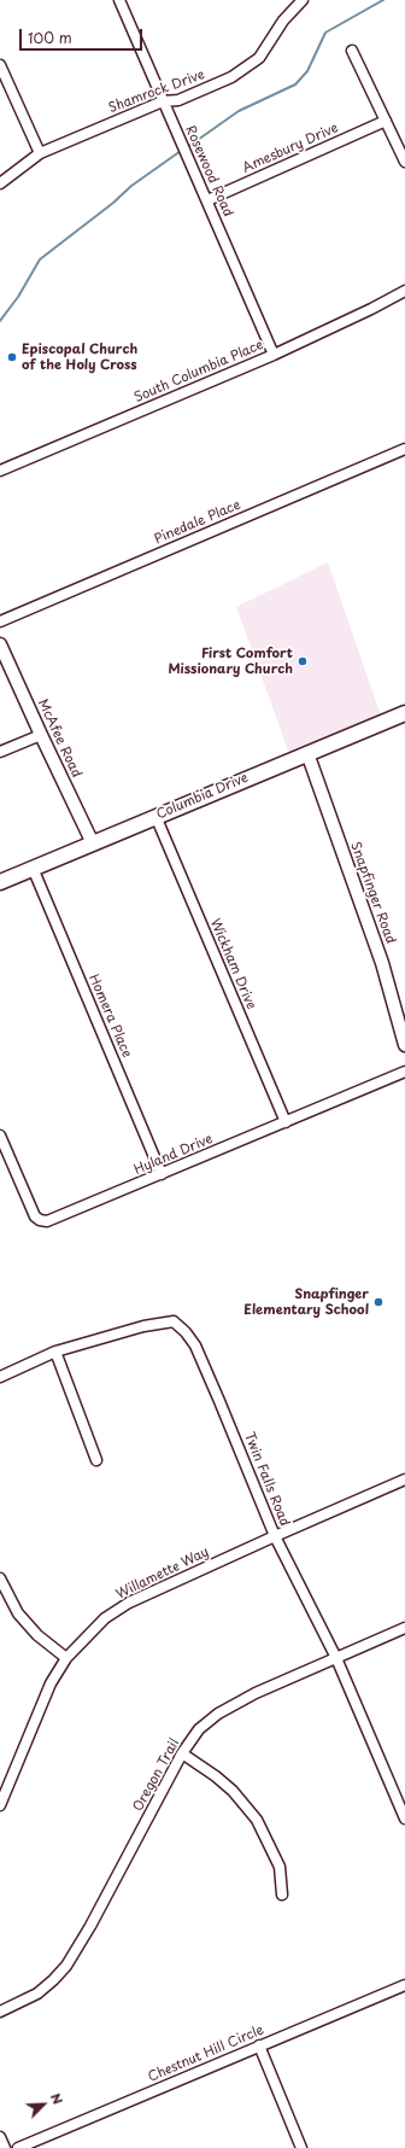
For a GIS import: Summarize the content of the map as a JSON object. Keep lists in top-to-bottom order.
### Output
{
  "streets": {
    "main road": ["Columbia Drive"],
    "street": [
      "Shamrock Drive",
      "Amesbury Drive",
      "Rosewood Road",
      "South Columbia Place",
      "Pinedale Place",
      "McAfee Road",
      "Snapfinger Road",
      "Wickham Drive",
      "Homera Place",
      "Hyland Drive",
      "Twin Falls Road",
      "Willamette Way",
      "Oregon Trail",
      "Chestnut Hill Circle"
    ]
  },
  "crossings": [
    ["Shamrock Drive", "Rosewood Road"],
    ["Amesbury Drive", "Rosewood Road"],
    ["Rosewood Road", "South Columbia Place"],
    ["McAfee Road", "Columbia Drive"],
    ["Columbia Drive", "Snapfinger Road"],
    ["Columbia Drive", "Wickham Drive"],
    ["Columbia Drive", "Homera Place"],
    ["Wickham Drive", "Hyland Drive"],
    ["Homera Place", "Hyland Drive"],
    ["Twin Falls Road", "Willamette Way"],
    ["Twin Falls Road", "Oregon Trail"]
  ],
  "places": ["Episcopal Church of the Holy Cross", "First Comfort Missionary Church", "Snapfinger Elementary School"],
  "scale_bar": "100 m",
  "north": "top right"
}
